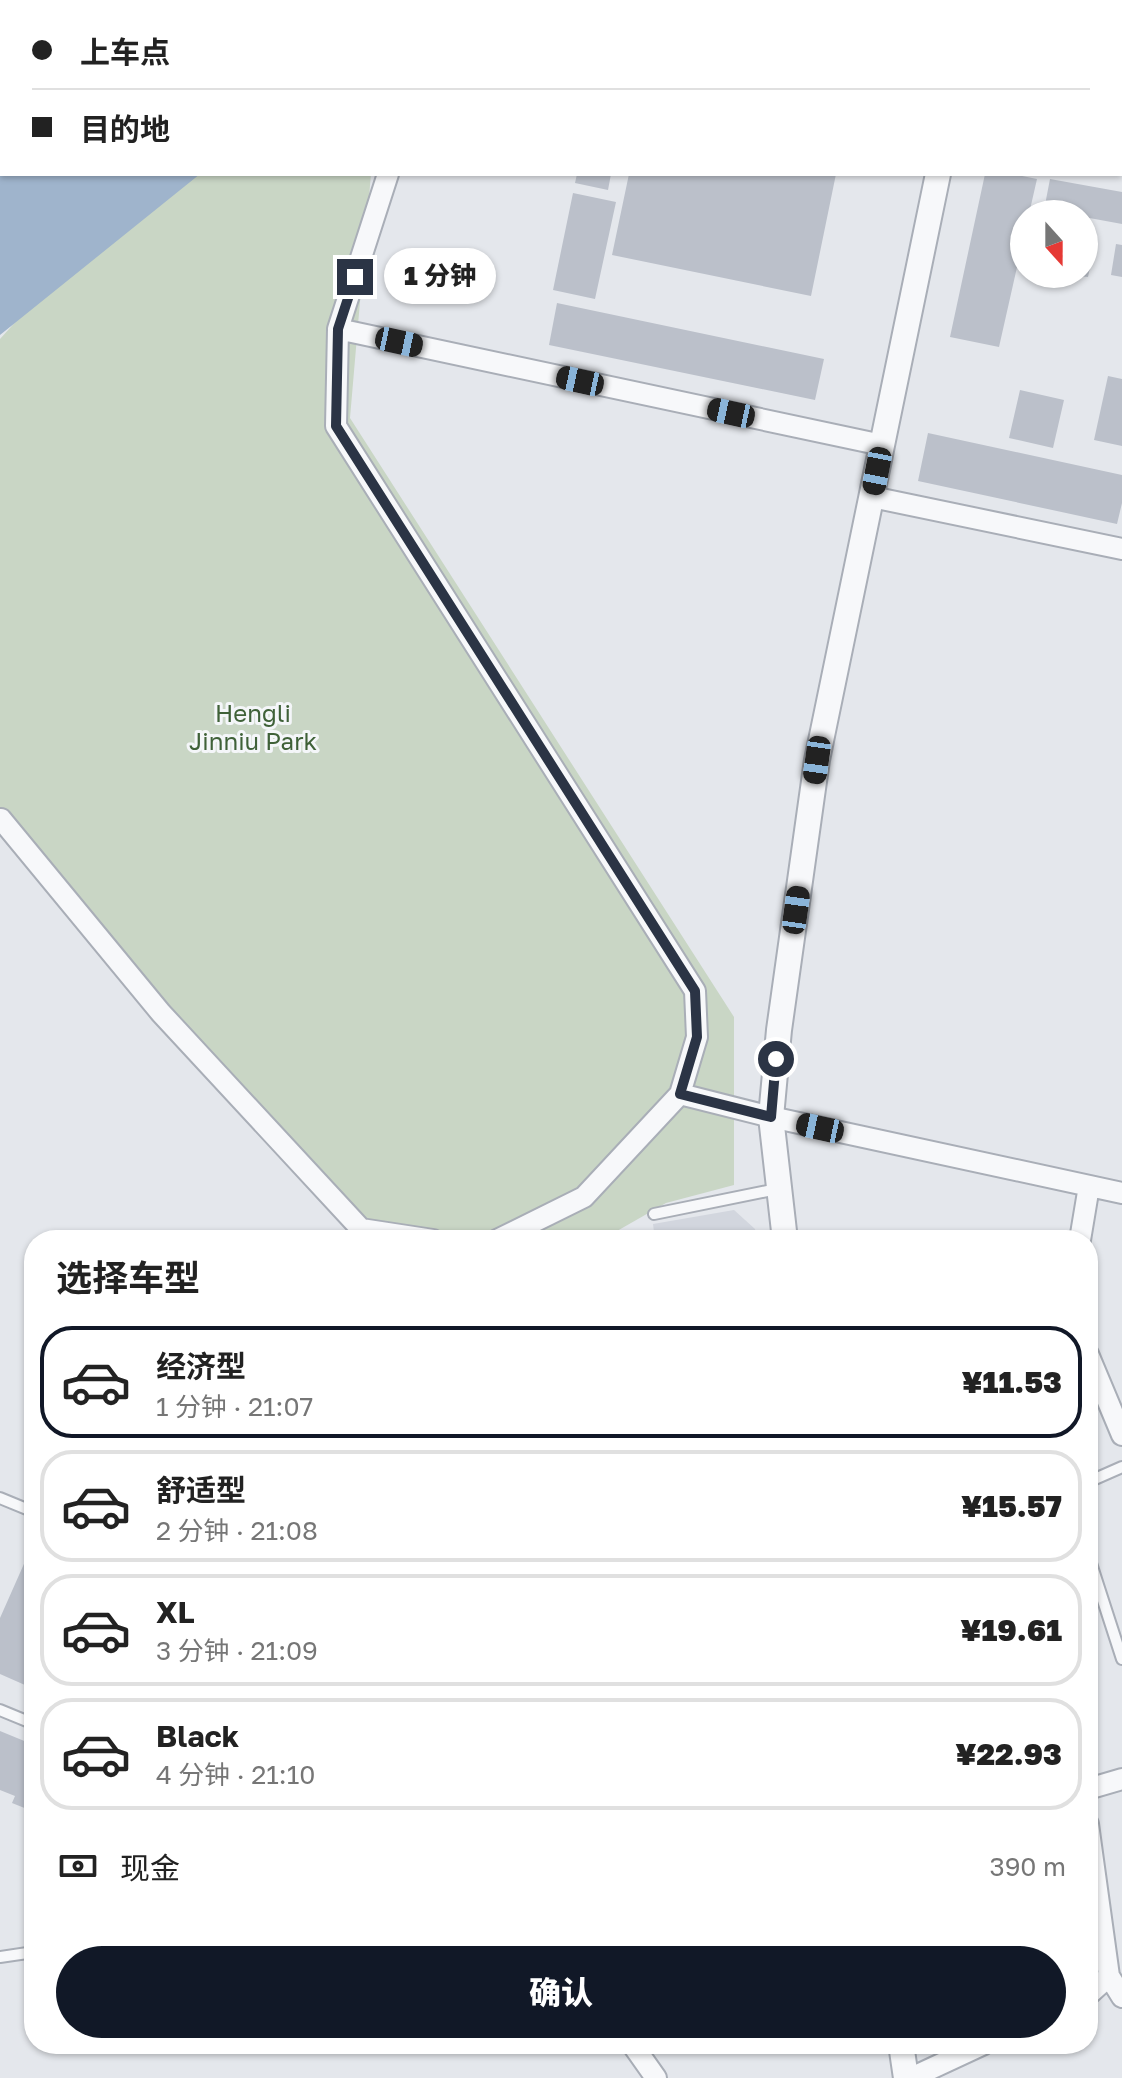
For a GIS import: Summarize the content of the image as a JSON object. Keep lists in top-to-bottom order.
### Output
{
  "parks": ["Hengli Jinniu Park"],
  "north": "bottom",
  "page": {
    "banner": ["上车点", "目的地"],
    "bubble": "1 分钟",
    "heading": "选择车型",
    "list": [
      {
        "name": "经济型",
        "note": "1 分钟 · 21:07",
        "value": "¥11.53"
      },
      {
        "name": "舒适型",
        "note": "2 分钟 · 21:08",
        "value": "¥15.57"
      },
      {
        "name": "XL",
        "note": "3 分钟 · 21:09",
        "value": "¥19.61"
      },
      {
        "name": "Black",
        "note": "4 分钟 · 21:10",
        "value": "¥22.93"
      }
    ],
    "pay": ["现金", "390 m"],
    "buttons": "确认"
  }
}
